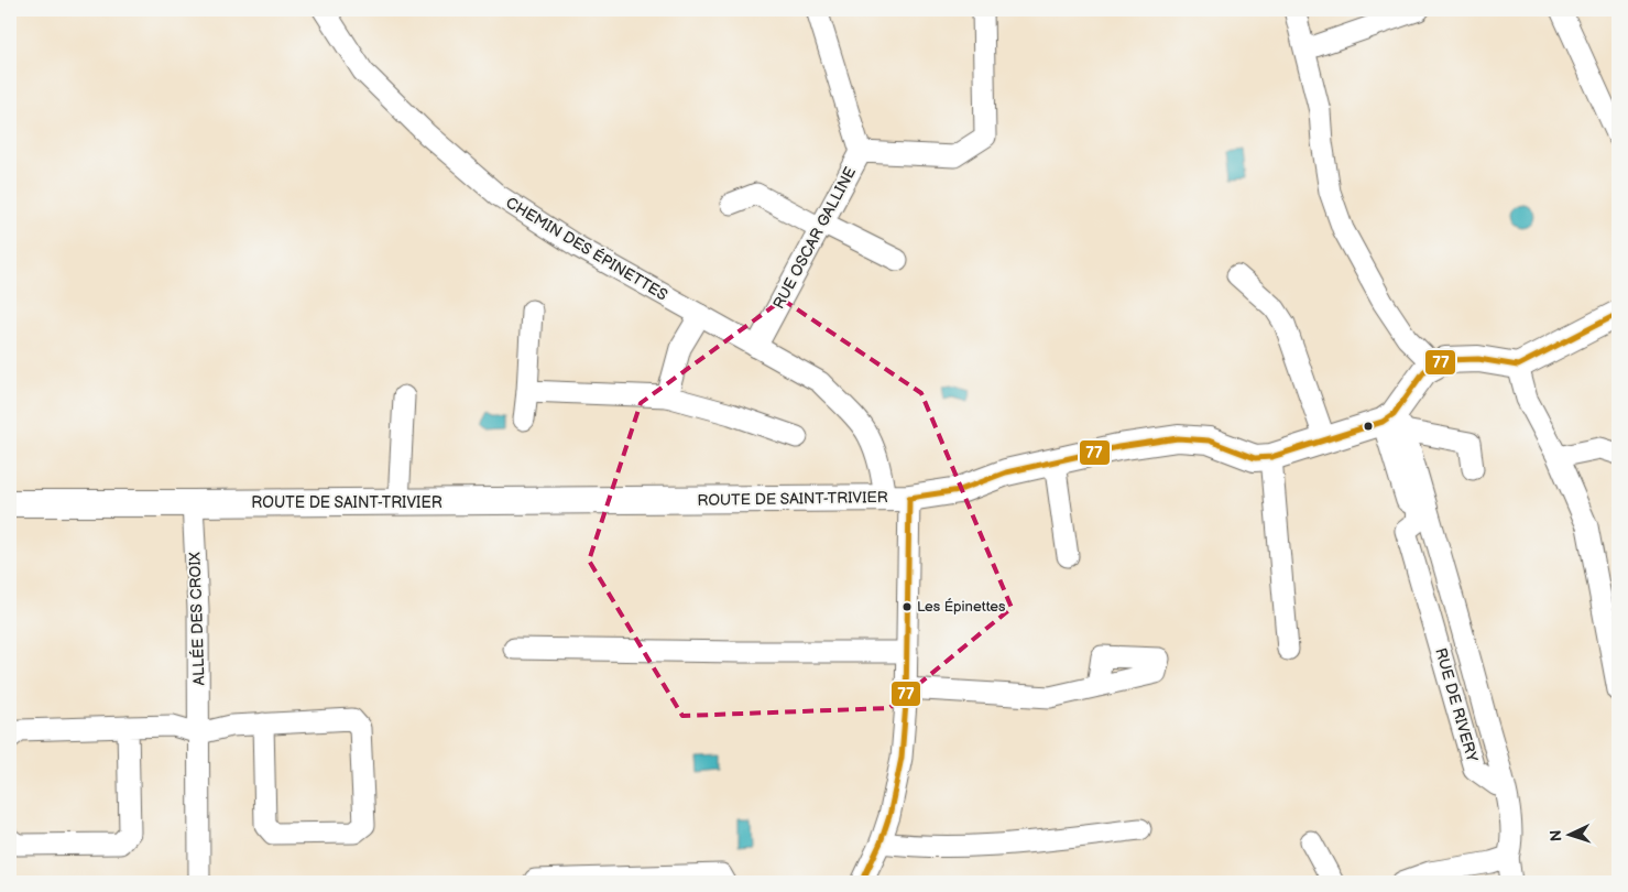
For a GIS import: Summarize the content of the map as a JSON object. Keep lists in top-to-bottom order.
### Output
{
  "streets": {
    "main road": ["ROUTE DE SAINT-TRIVIER"],
    "street": [
      "RUE OSCAR GALLINE",
      "CHEMIN DES ÉPINETTES",
      "ALLÉE DES CROIX",
      "RUE DE RIVERY"
    ]
  },
  "crossings": [
    ["RUE OSCAR GALLINE", "CHEMIN DES ÉPINETTES"],
    ["CHEMIN DES ÉPINETTES", "ROUTE DE SAINT-TRIVIER"],
    ["ROUTE DE SAINT-TRIVIER", "ALLÉE DES CROIX"],
    ["ROUTE DE SAINT-TRIVIER", "RUE DE RIVERY"]
  ],
  "places": ["Les Épinettes"],
  "lines": ["transit line 77"],
  "north": "left"
}
